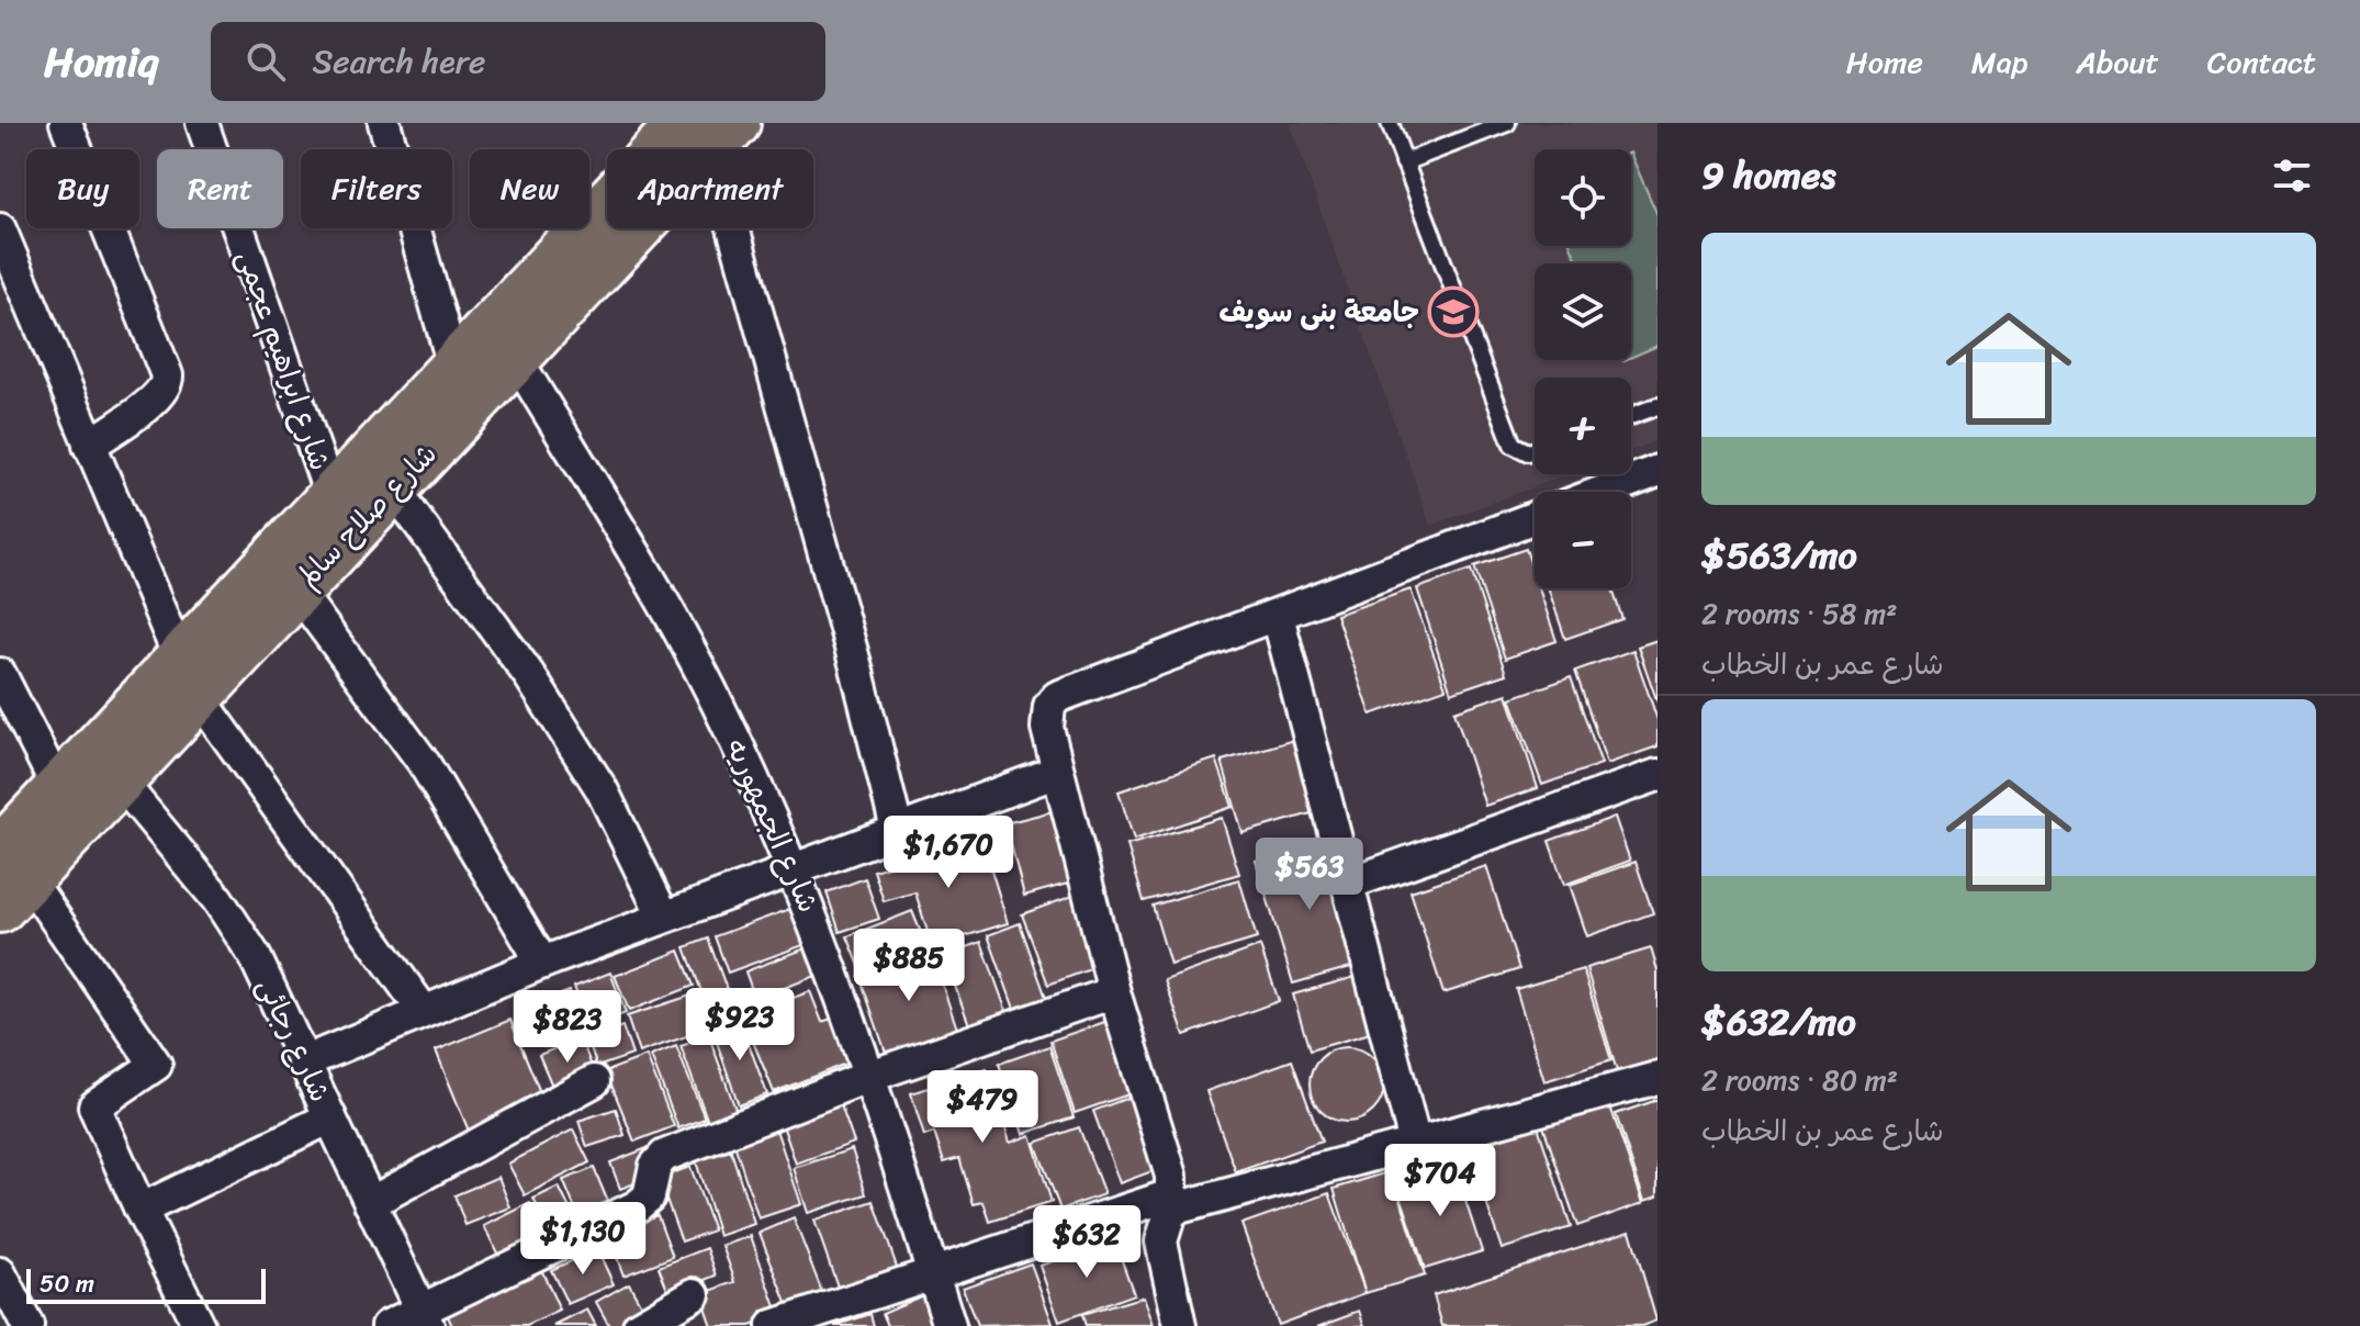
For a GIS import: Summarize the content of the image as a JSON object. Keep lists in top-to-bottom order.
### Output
{
  "streets": {
    "main road": ["شارع صلاح سالم"],
    "street": ["شارع ابراهيم عجمى", "شارع الجمهوريه", "شارع رجائى"]
  },
  "crossings": [
    ["شارع ابراهيم عجمى", "شارع صلاح سالم"],
    ["شارع صلاح سالم", "شارع الجمهوريه"],
    ["شارع صلاح سالم", "شارع رجائى"]
  ],
  "places": {
    "school or university": ["جامعة بنى سويف"]
  },
  "scale_bar": "50 m",
  "page": {
    "header": "Homiq",
    "search": "Search here",
    "nav": [
      "Home",
      "Map",
      "About",
      "Contact"
    ],
    "heading": "9 homes",
    "map_buttons": ["+", "−"],
    "chip": [
      "Buy",
      "Rent",
      "Filters",
      "New",
      "Apartment"
    ],
    "list": [
      {
        "name": "$563/mo",
        "note": "2 rooms · 58 m² · شارع عمر بن الخطاب"
      },
      {
        "name": "$632/mo",
        "note": "2 rooms · 80 m² · شارع عمر بن الخطاب"
      }
    ],
    "price": [
      "$1,670",
      "$563",
      "$885",
      "$923",
      "$823",
      "$479",
      "$704",
      "$1,130",
      "$632"
    ],
    "scale": "50 m"
  }
}
